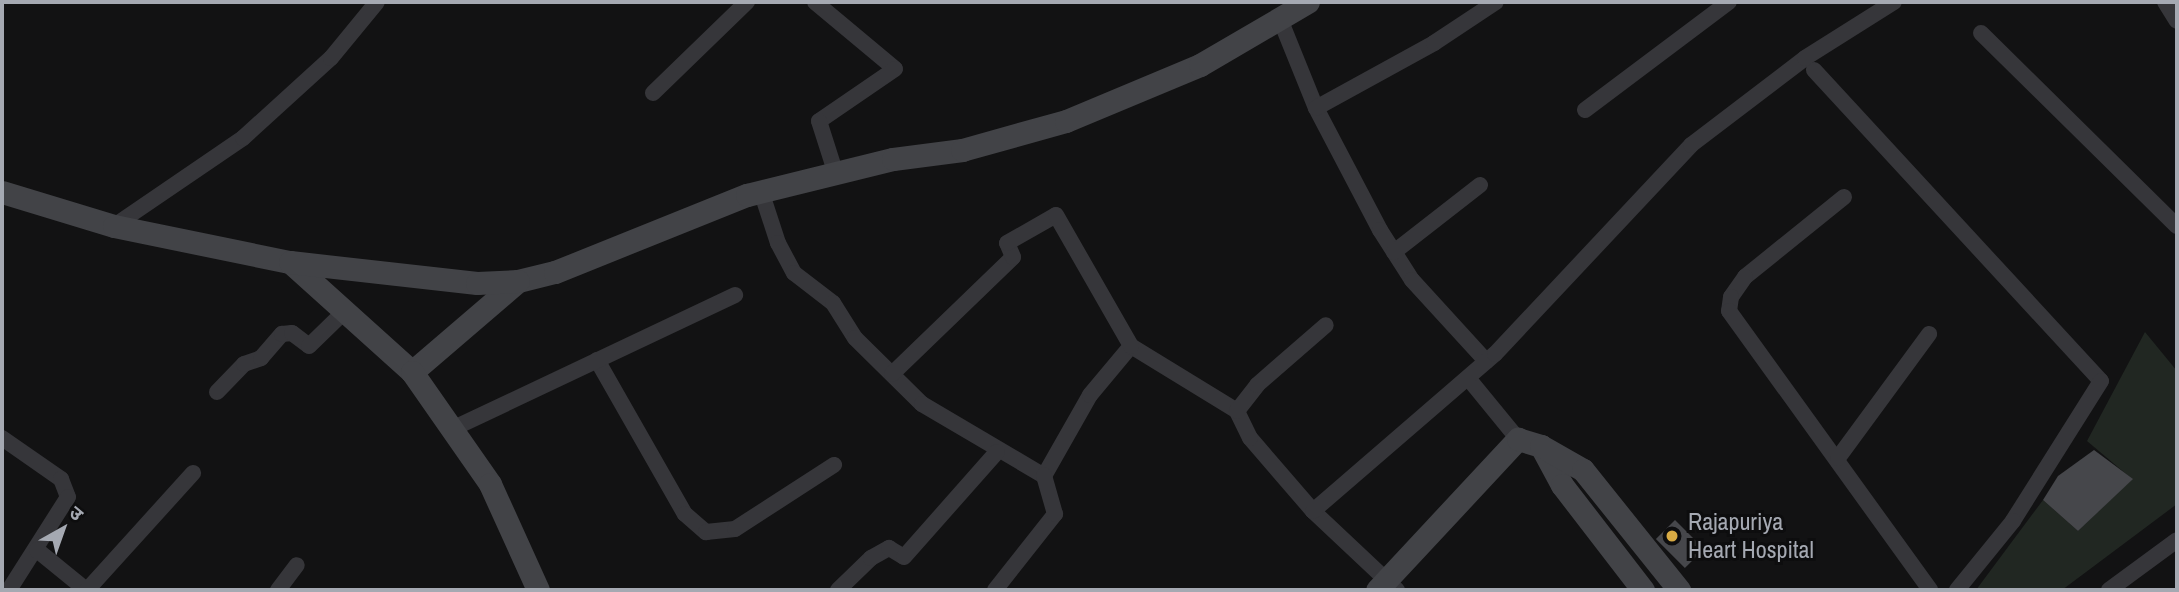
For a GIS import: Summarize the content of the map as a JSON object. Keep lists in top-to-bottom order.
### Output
{
  "places": ["Rajapuriya Heart Hospital"],
  "north": "top right"
}
